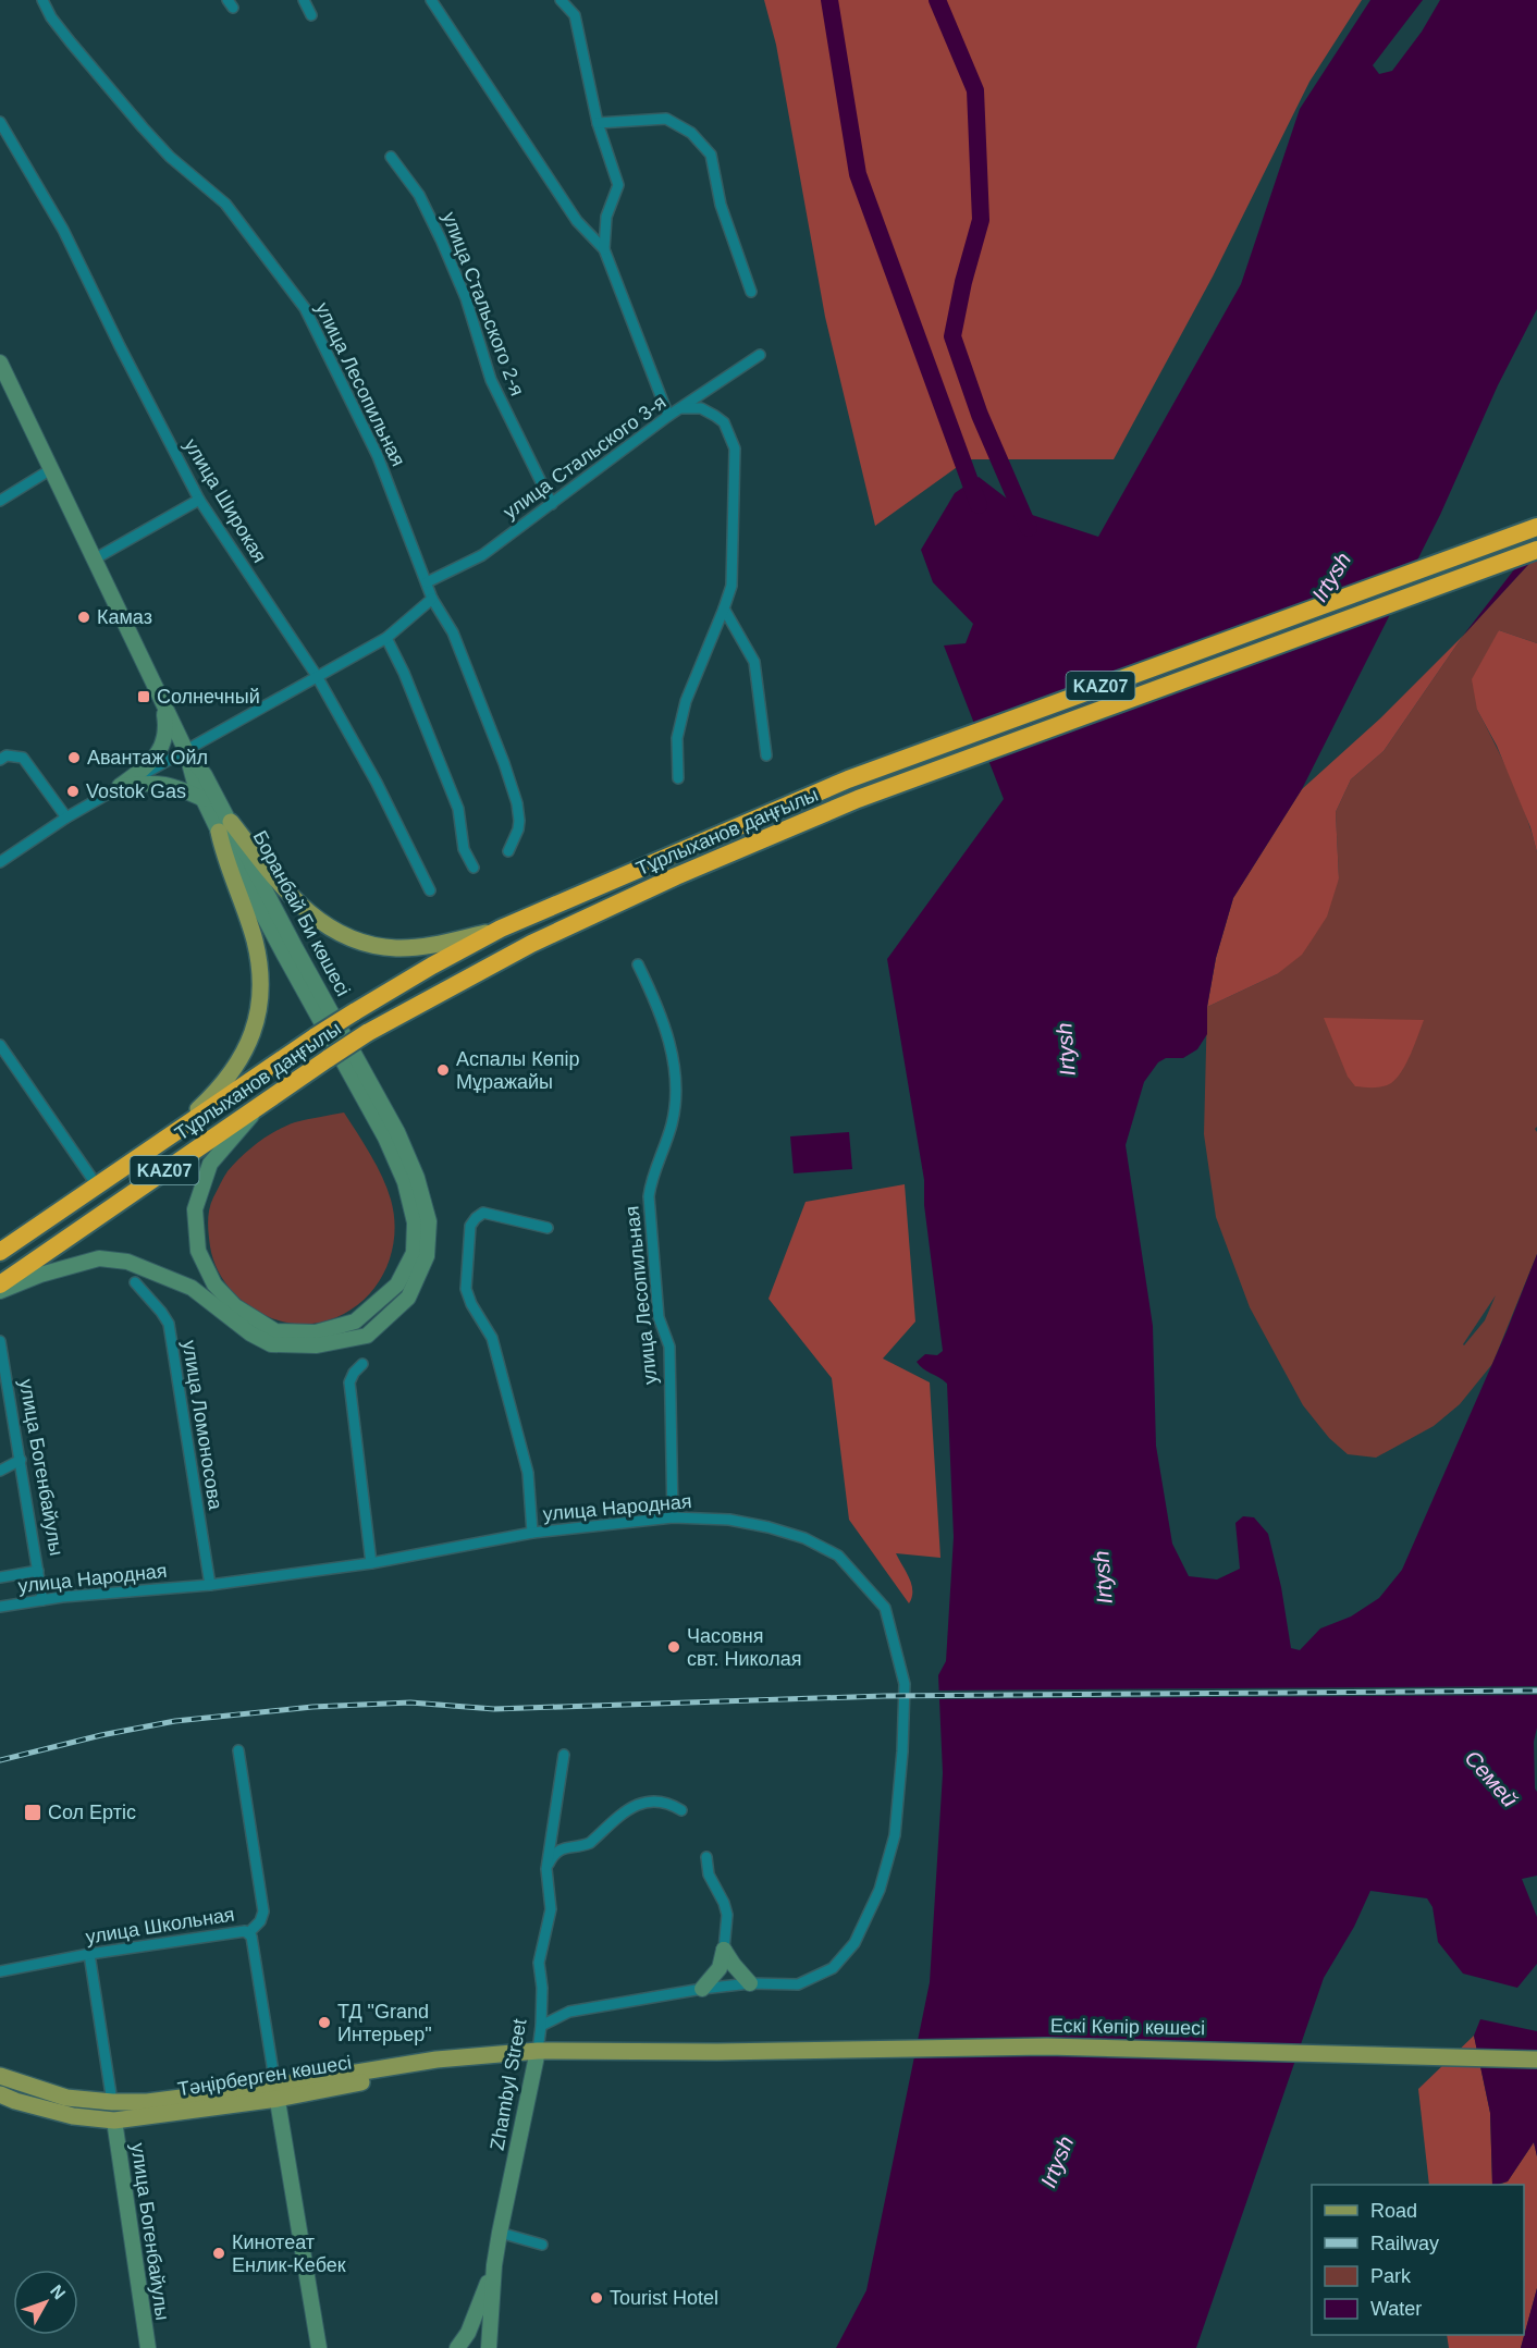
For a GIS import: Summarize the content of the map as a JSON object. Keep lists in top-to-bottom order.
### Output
{
  "streets": {
    "highway": ["KAZ07", "Тұрлыханов даңғылы"],
    "main road": [
      "Боранбай Би көшесі",
      "улица Богенбайулы",
      "Ескі Көпір көшесі",
      "Тәңірберген көшесі",
      "Zhambyl Street"
    ],
    "street": [
      "улица Стальского 2-я",
      "улица Лесопильная",
      "улица Стальского 3-я",
      "улица Широкая",
      "улица Ломоносова",
      "улица Народная",
      "улица Школьная"
    ]
  },
  "crossings": [
    ["улица Стальского 2-я", "улица Стальского 3-я"],
    ["улица Лесопильная", "улица Стальского 3-я"],
    ["улица Лесопильная", "улица Народная"],
    ["улица Ломоносова", "улица Народная"],
    ["улица Богенбайулы", "улица Народная"],
    ["улица Богенбайулы", "Тәңірберген көшесі"],
    ["улица Народная", "Zhambyl Street"],
    ["улица Школьная", "Ескі Көпір көшесі"],
    ["улица Школьная", "Тәңірберген көшесі"],
    ["Ескі Көпір көшесі", "Тәңірберген көшесі"],
    ["Ескі Көпір көшесі", "Zhambyl Street"]
  ],
  "water": ["Irtysh", "Семей"],
  "places": {
    "other": [
      "Камаз",
      "Авантаж Ойл",
      "Vostok Gas",
      "Аспалы Көпір Мұражайы",
      "Часовня свт. Николая",
      "ТД \"Grand Интерьер\"",
      "Кинотеат Енлик-Кебек",
      "Tourist Hotel"
    ],
    "transit": ["Солнечный", "Сол Ертіс"]
  },
  "legend": [
    "Road",
    "Railway",
    "Park",
    "Water"
  ],
  "north": "top right"
}
